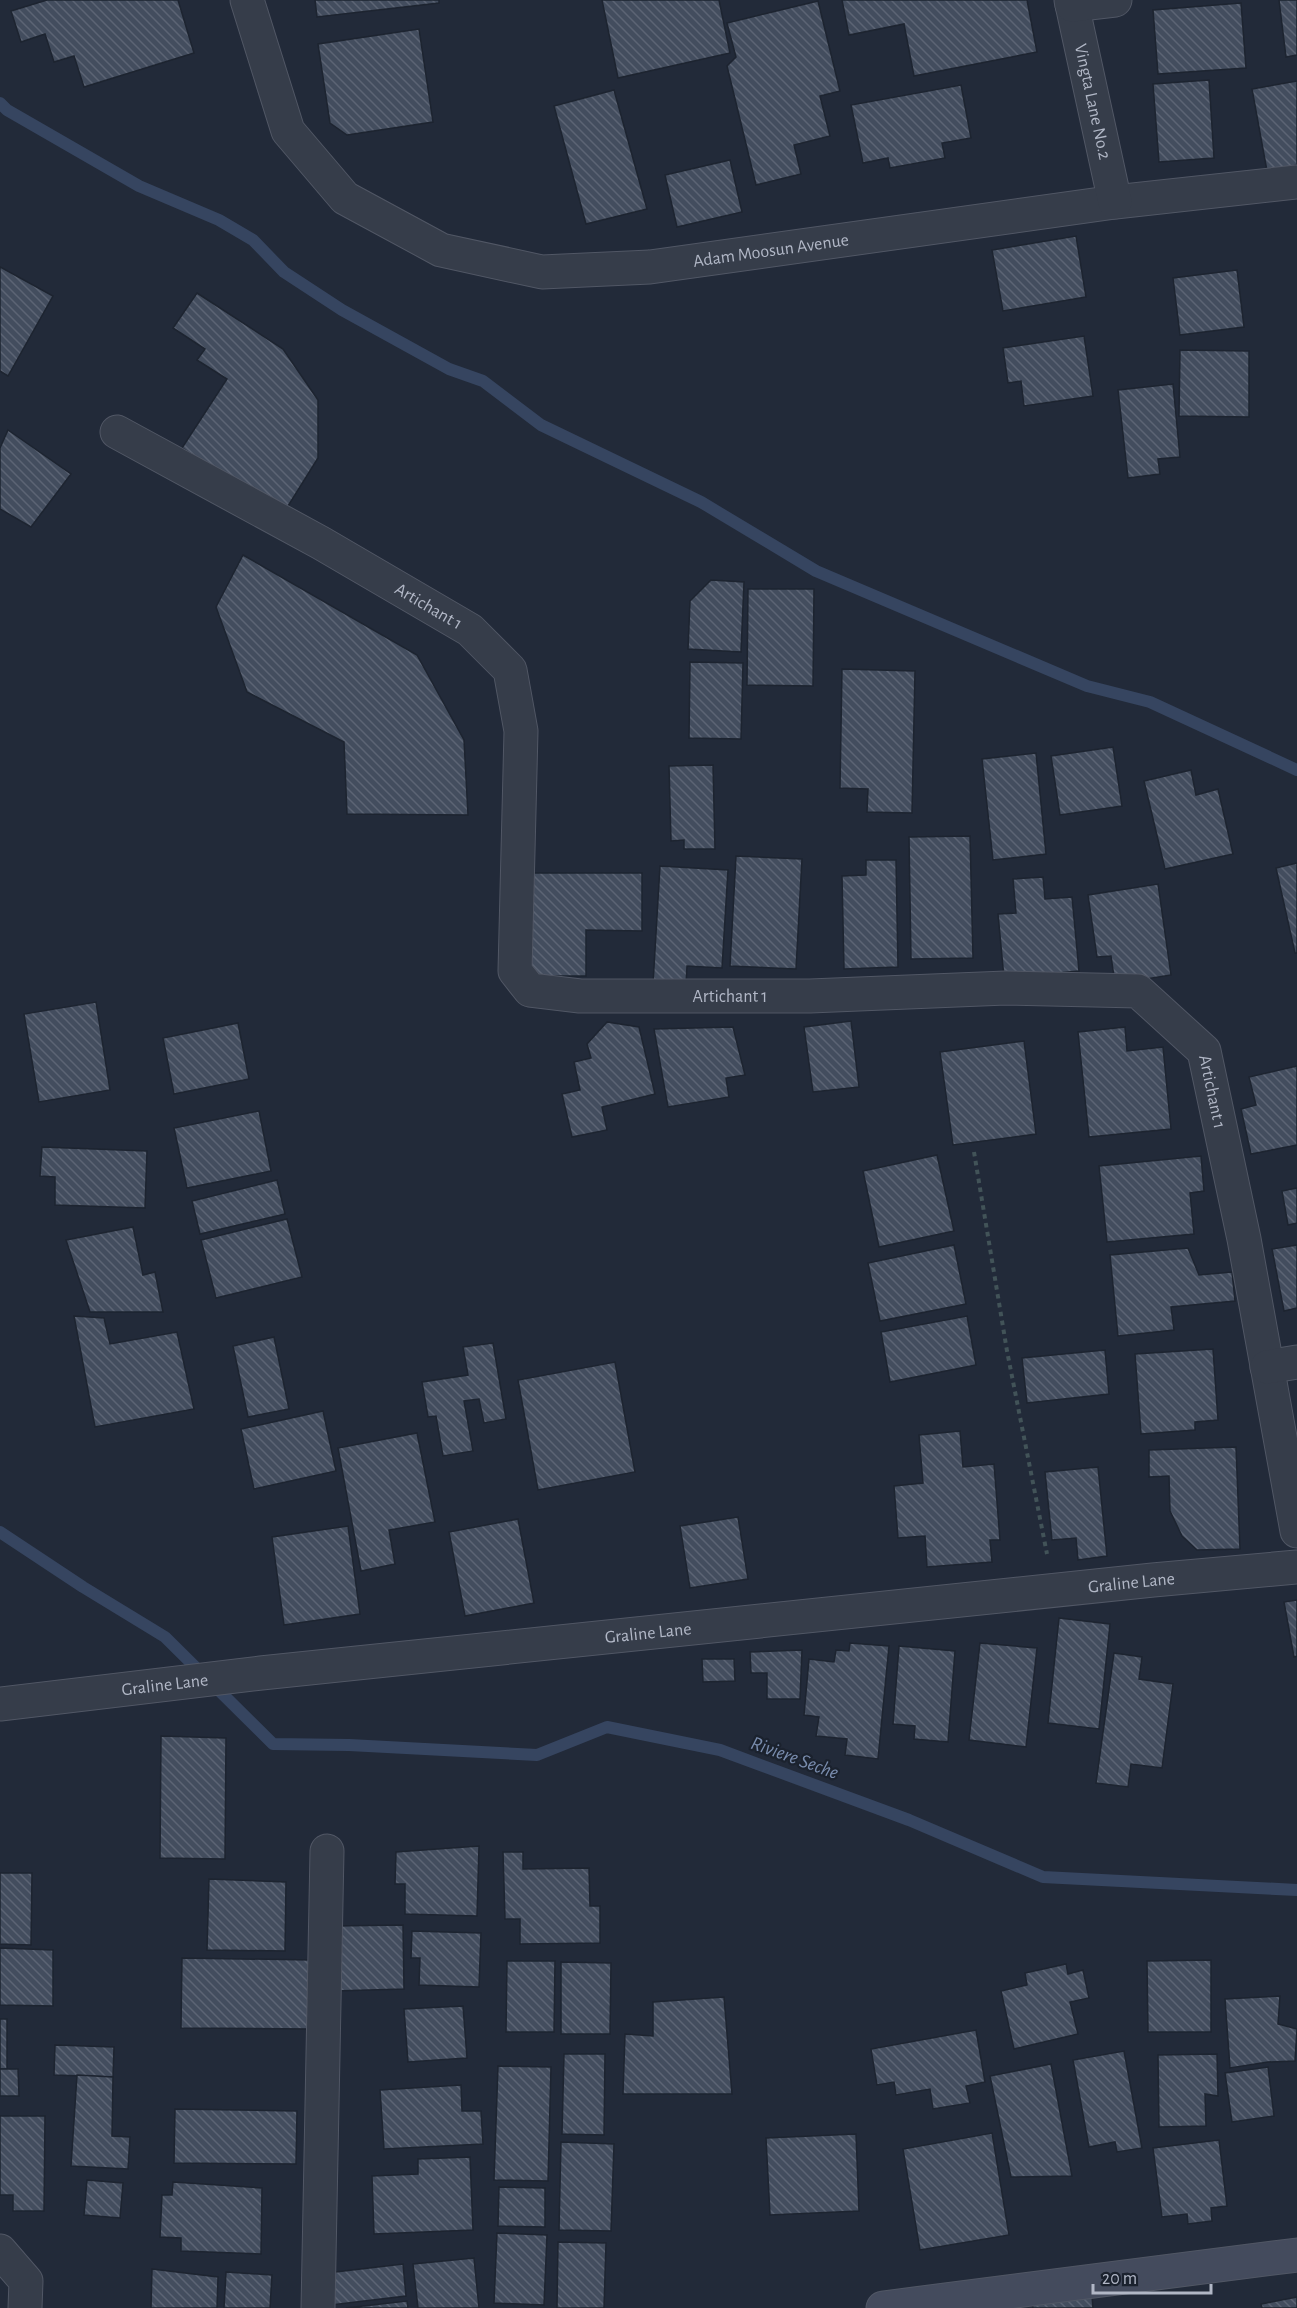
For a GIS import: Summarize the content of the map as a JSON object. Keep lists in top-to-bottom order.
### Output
{
  "streets": {
    "street": [
      "Vingta Lane No.2",
      "Adam Moosun Avenue",
      "Artichant 1",
      "Graline Lane"
    ]
  },
  "crossings": [
    ["Vingta Lane No.2", "Adam Moosun Avenue"]
  ],
  "water": ["Riviere Seche"],
  "scale_bar": "20 m"
}
